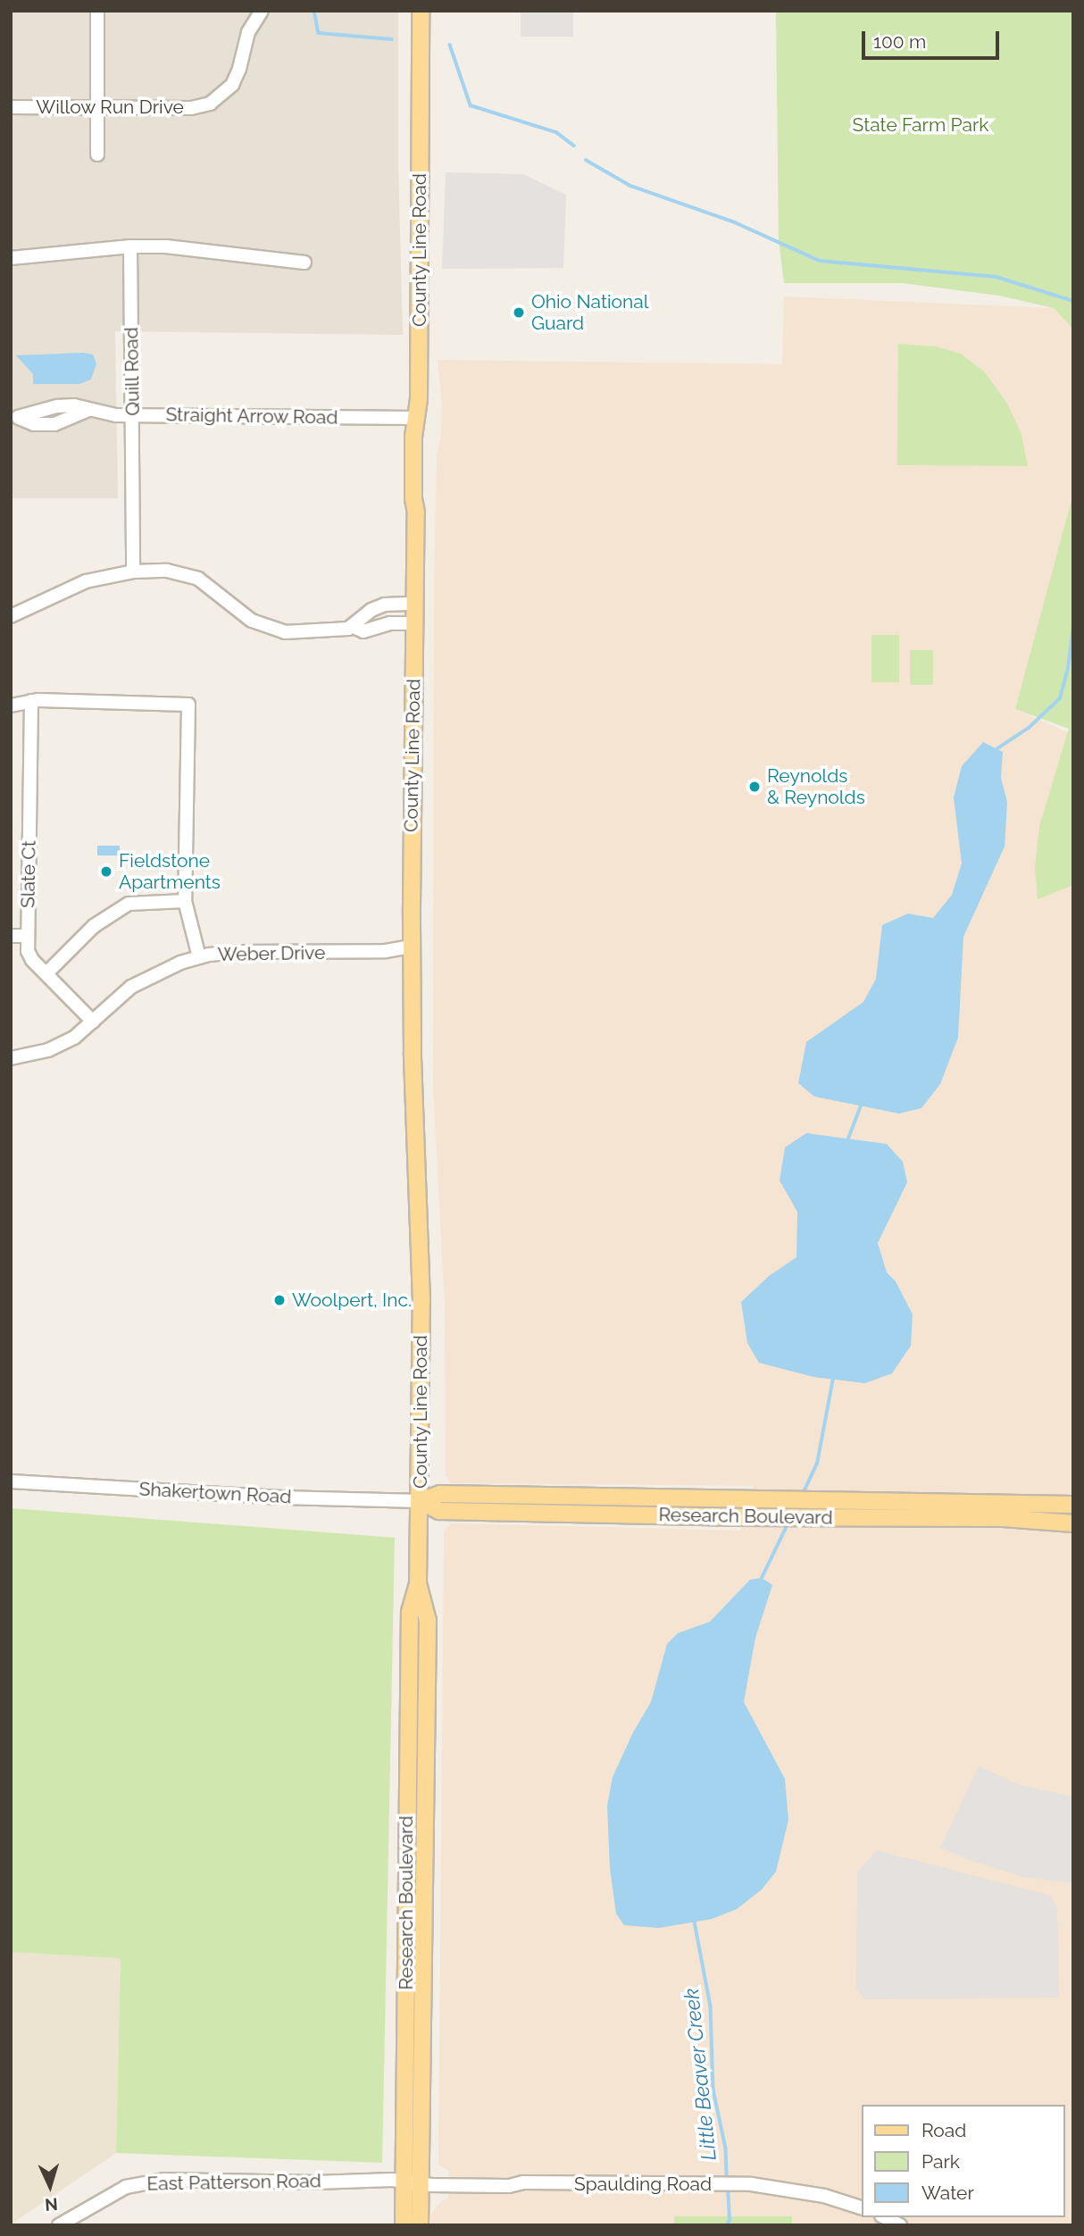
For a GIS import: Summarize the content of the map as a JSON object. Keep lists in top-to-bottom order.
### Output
{
  "streets": {
    "main road": ["County Line Road", "Research Boulevard"],
    "street": [
      "Willow Run Drive",
      "Quill Road",
      "Straight Arrow Road",
      "Slate Ct",
      "Weber Drive",
      "Shakertown Road",
      "East Patterson Road",
      "Spaulding Road"
    ]
  },
  "crossings": [
    ["County Line Road", "Straight Arrow Road"],
    ["County Line Road", "Weber Drive"],
    ["County Line Road", "Shakertown Road"],
    ["County Line Road", "Research Boulevard"],
    ["Quill Road", "Straight Arrow Road"],
    ["Slate Ct", "Weber Drive"],
    ["Shakertown Road", "Research Boulevard"],
    ["Research Boulevard", "East Patterson Road"],
    ["Research Boulevard", "Spaulding Road"],
    ["East Patterson Road", "Spaulding Road"]
  ],
  "water": ["Little Beaver Creek"],
  "parks": ["State Farm Park"],
  "places": [
    "Ohio National Guard",
    "Reynolds & Reynolds",
    "Fieldstone Apartments",
    "Woolpert, Inc."
  ],
  "legend": ["Road", "Park", "Water"],
  "scale_bar": "100 m",
  "north": "bottom"
}
